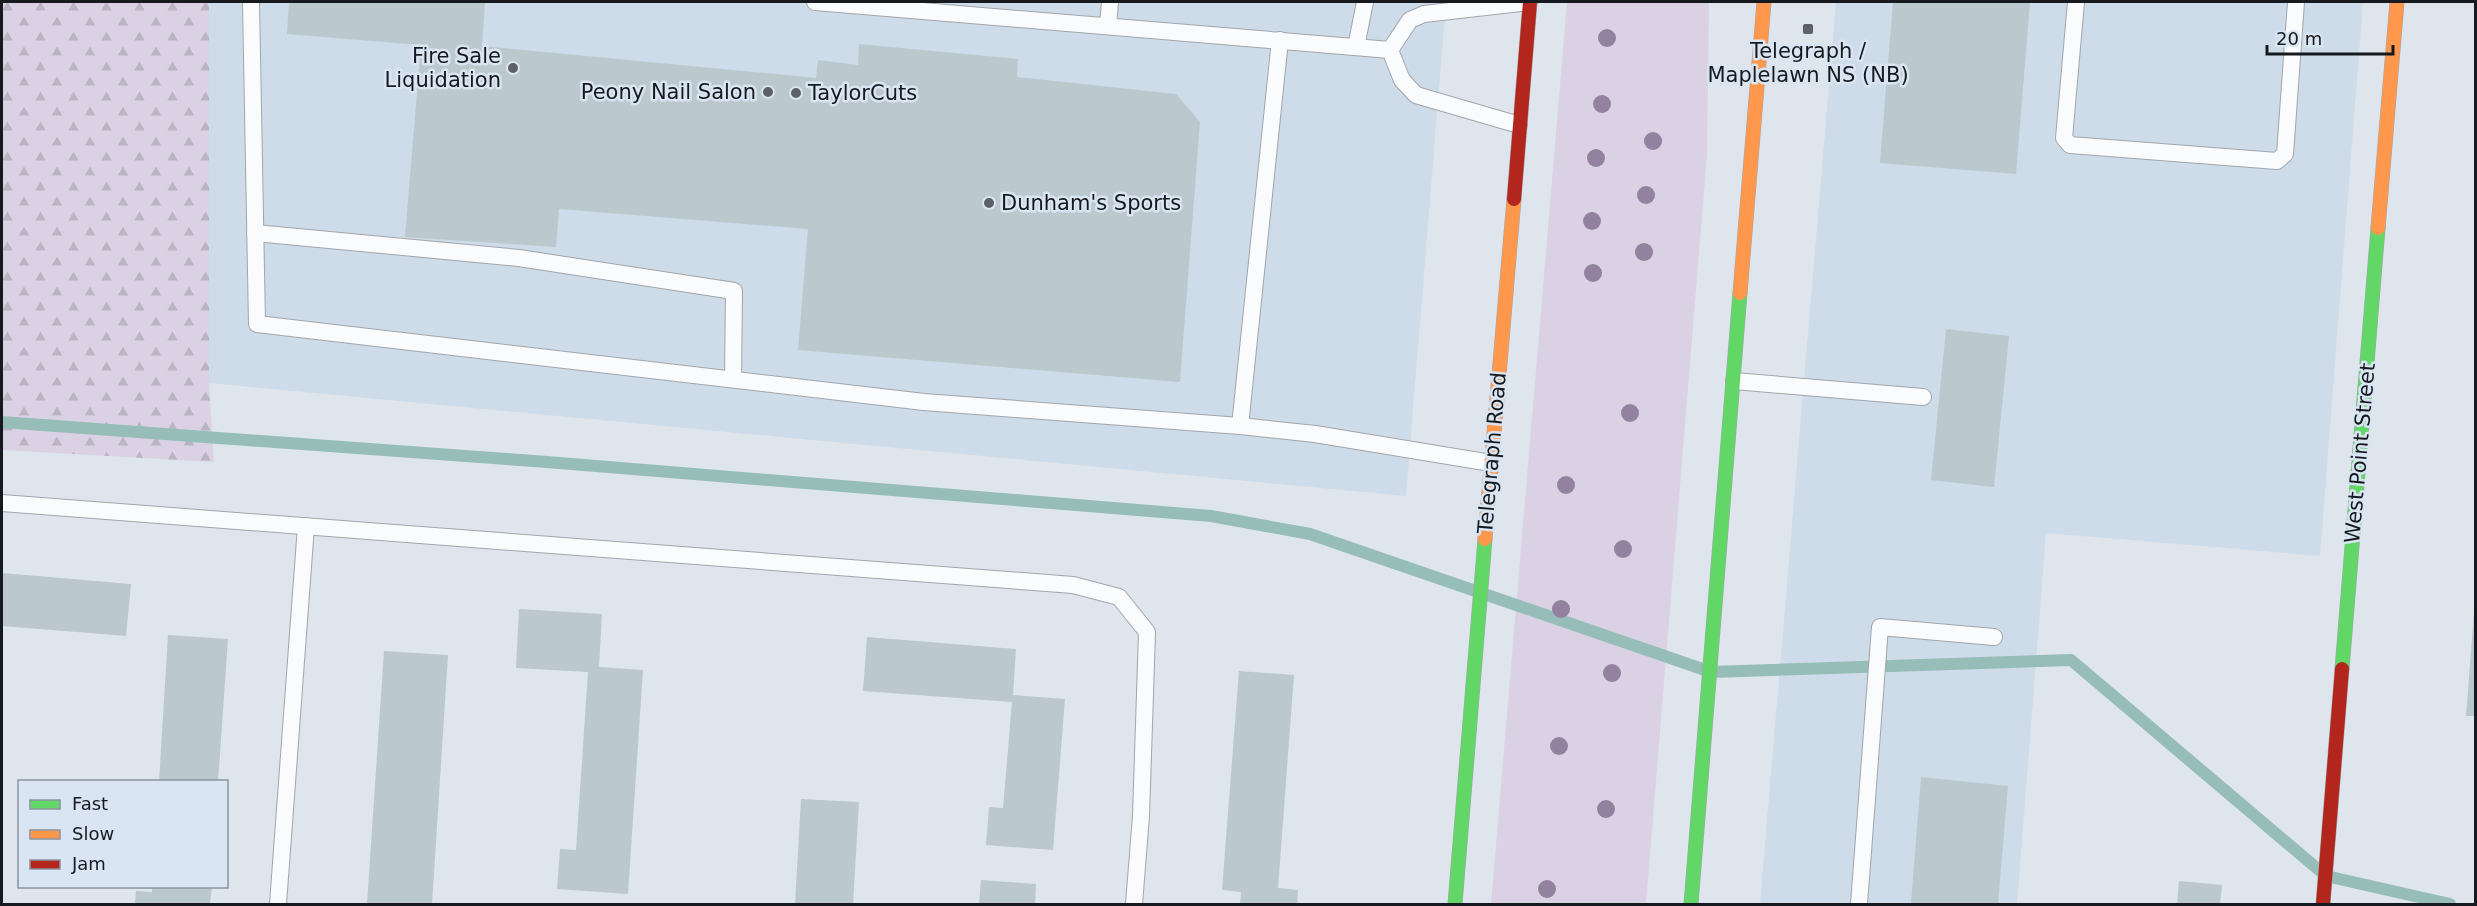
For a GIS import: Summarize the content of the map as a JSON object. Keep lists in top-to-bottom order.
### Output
{
  "streets": {
    "main road": ["Telegraph Road", "West Point Street"]
  },
  "places": {
    "transit": ["Telegraph / Maplelawn NS (NB)"],
    "other": [
      "Fire Sale Liquidation",
      "Peony Nail Salon",
      "TaylorCuts",
      "Dunham's Sports"
    ]
  },
  "legend": ["Fast", "Slow", "Jam"],
  "scale_bar": "20 m"
}
